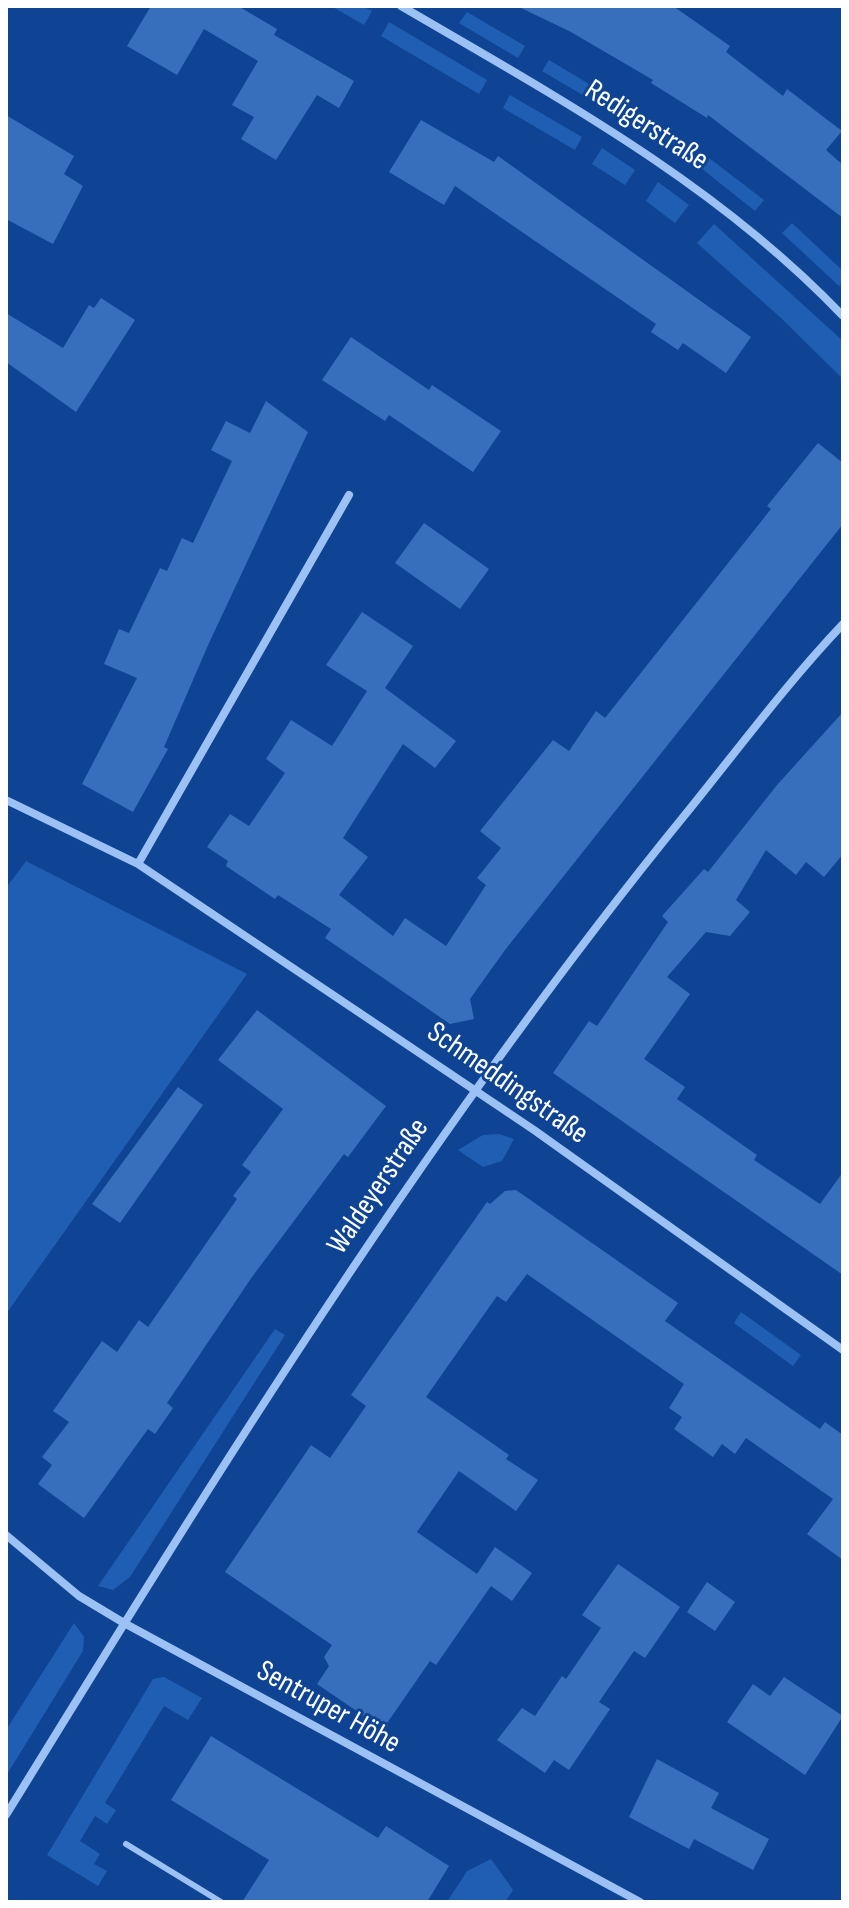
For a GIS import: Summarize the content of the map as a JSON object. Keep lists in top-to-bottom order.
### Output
{
  "streets": {
    "street": [
      "Redigerstraße",
      "Schmeddingstraße",
      "Waldeyerstraße",
      "Sentruper Höhe"
    ]
  },
  "crossings": [
    ["Schmeddingstraße", "Waldeyerstraße"],
    ["Waldeyerstraße", "Sentruper Höhe"]
  ]
}
